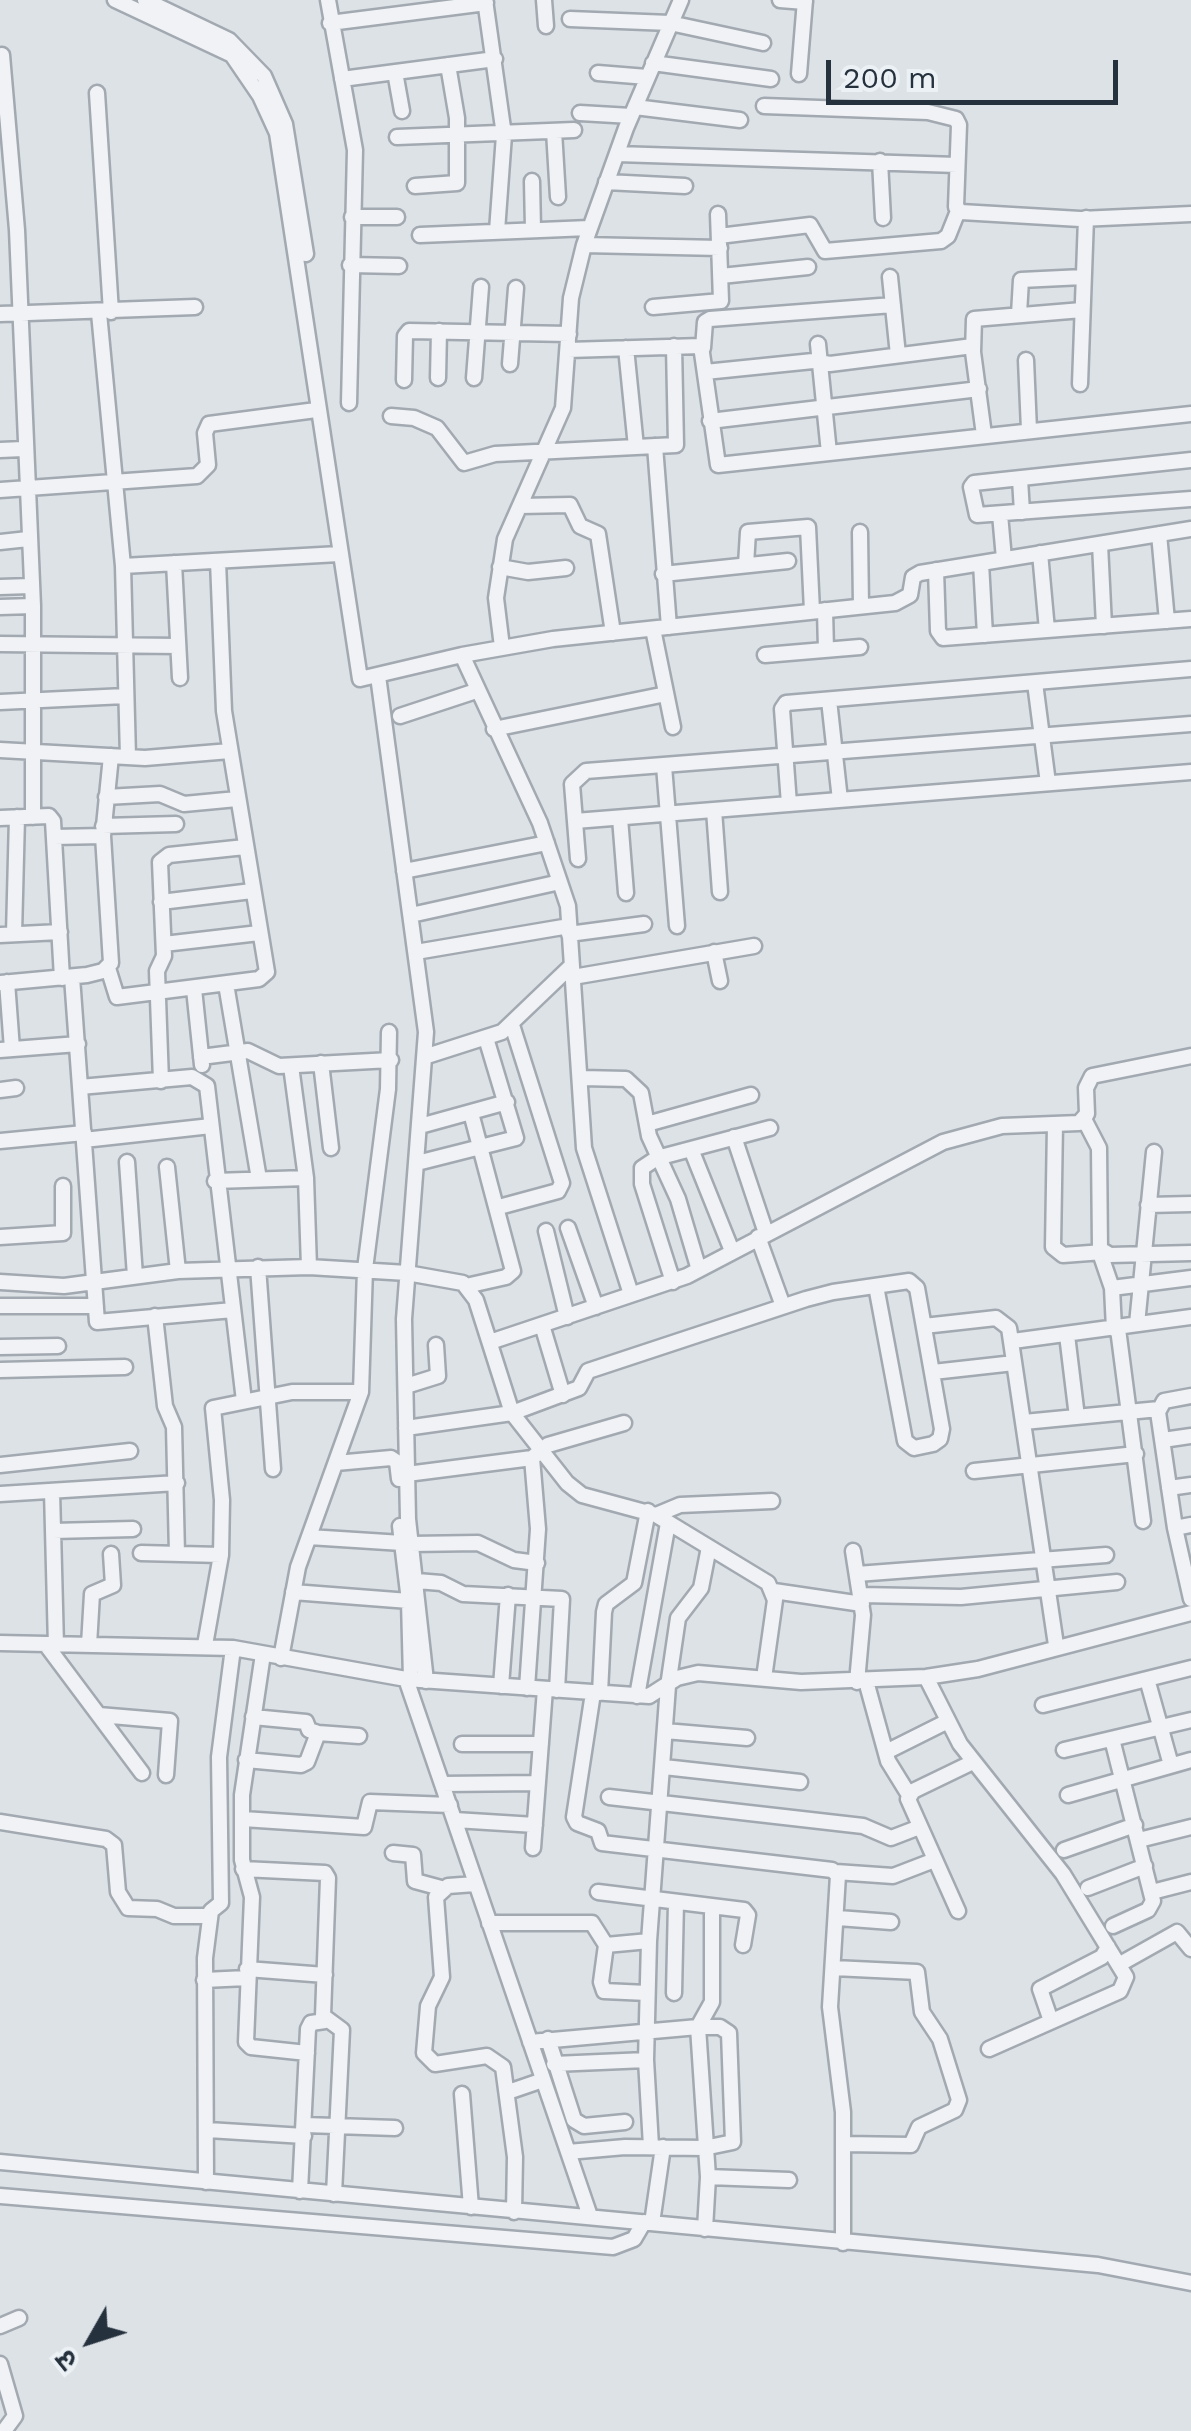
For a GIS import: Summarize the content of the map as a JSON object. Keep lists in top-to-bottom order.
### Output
{
  "scale_bar": "200 m",
  "north": "bottom left"
}
